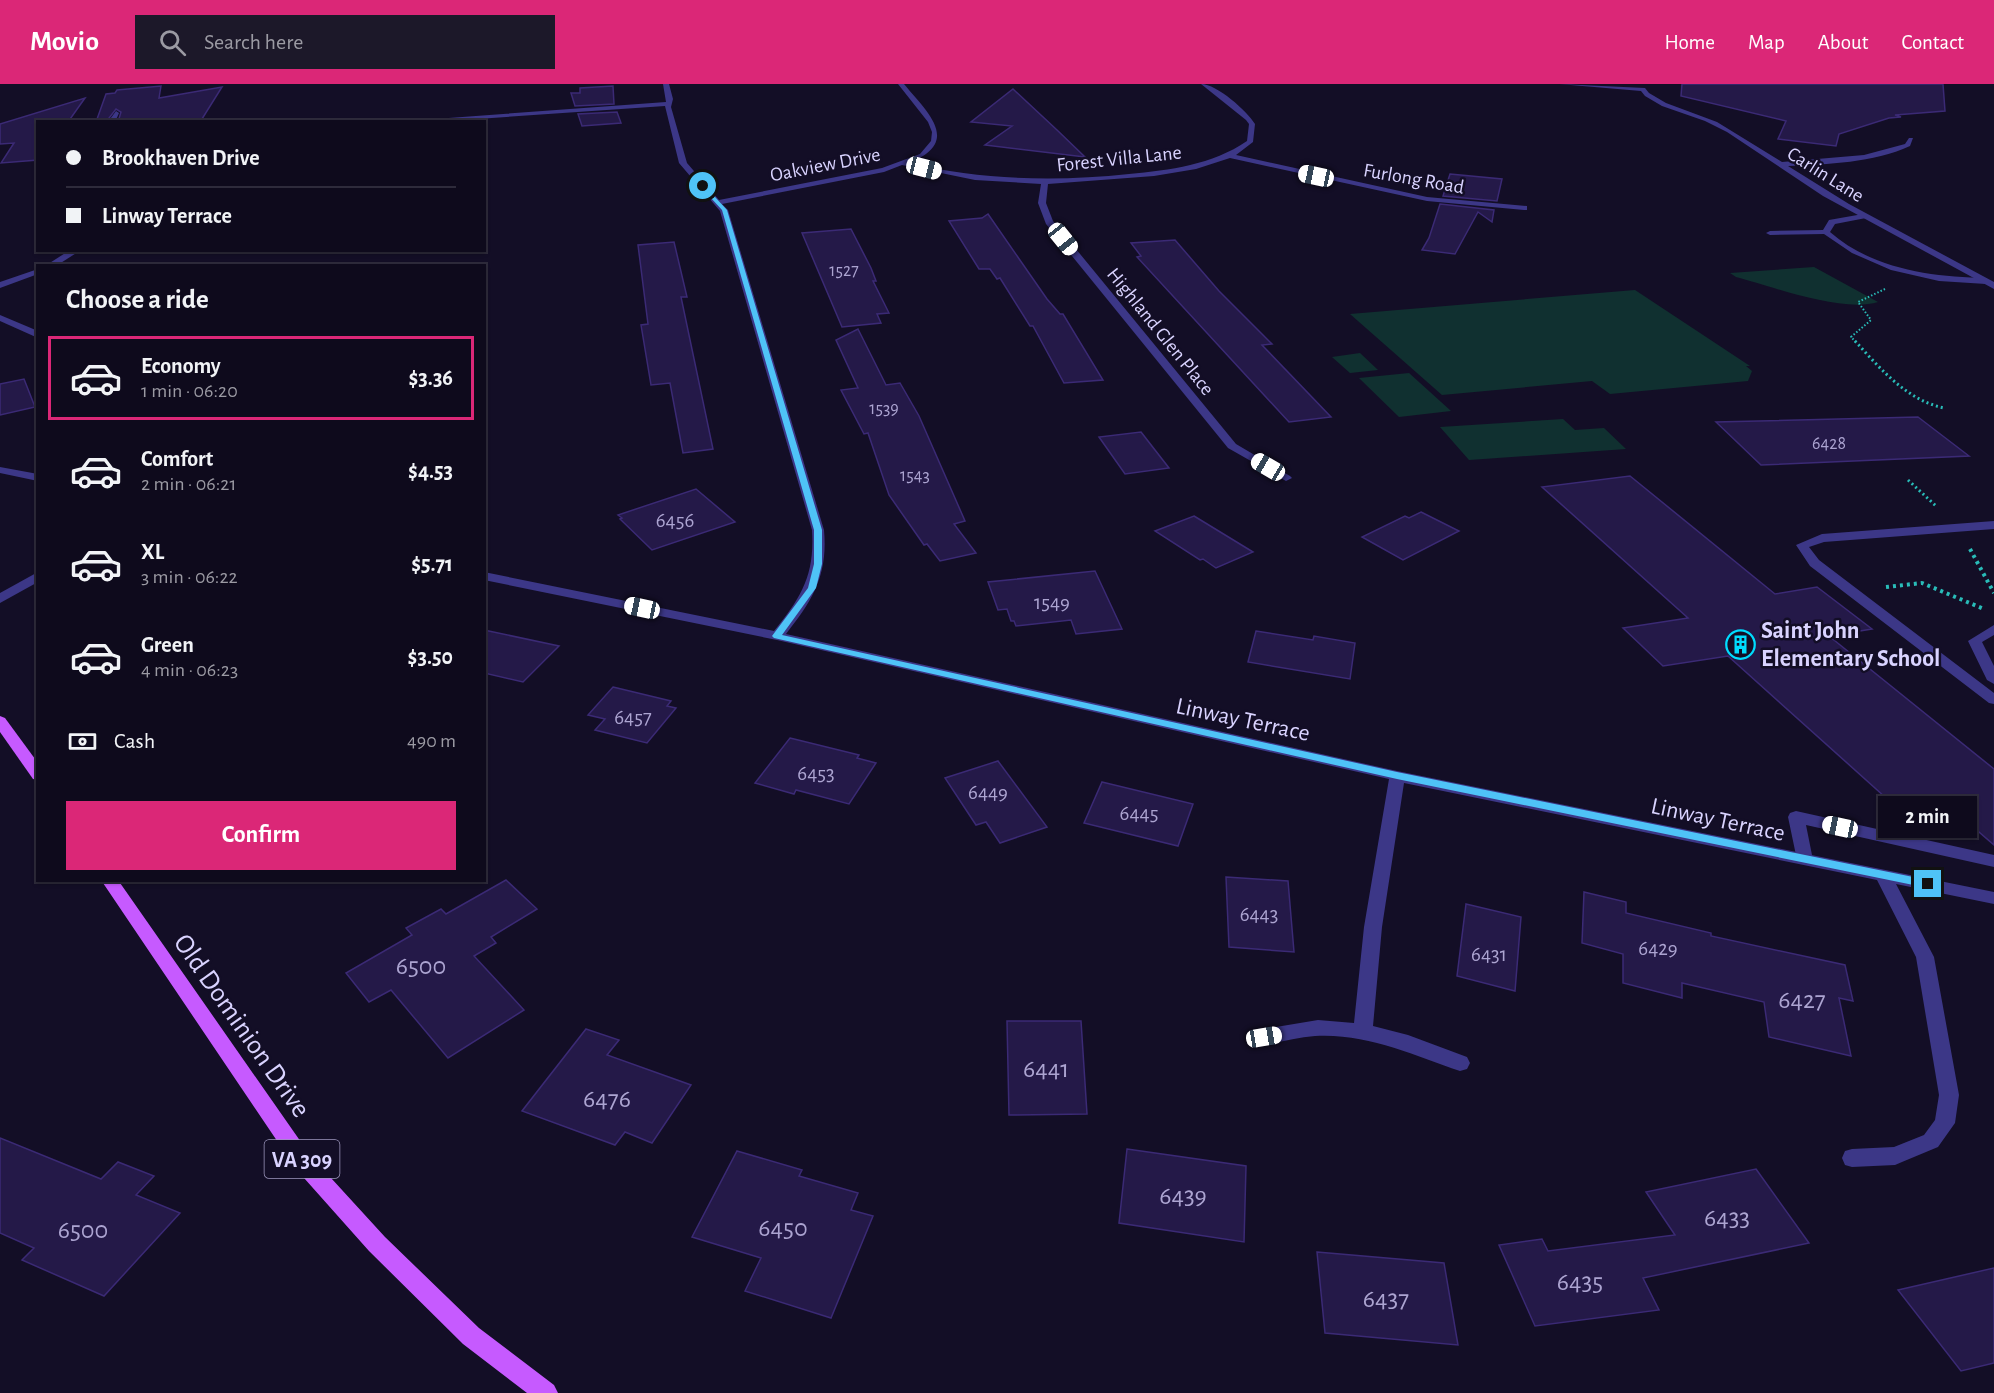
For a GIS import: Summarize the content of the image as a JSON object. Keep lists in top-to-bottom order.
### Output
{
  "streets": {
    "main road": ["Old Dominion Drive", "VA 309"],
    "street": [
      "Forest Villa Lane",
      "Oakview Drive",
      "Carlin Lane",
      "Furlong Road",
      "Highland Glen Place",
      "Linway Terrace"
    ]
  },
  "crossings": [
    ["Forest Villa Lane", "Oakview Drive"],
    ["Forest Villa Lane", "Furlong Road"],
    ["Forest Villa Lane", "Highland Glen Place"]
  ],
  "places": {
    "building": ["Saint John Elementary School"]
  },
  "house_numbers": [
    "1527",
    "1539",
    "6428",
    "1543",
    "6456",
    "1549",
    "6457",
    "6453",
    "6449",
    "6445",
    "6443",
    "6429",
    "6431",
    "6500",
    "6427",
    "6441",
    "6476",
    "6439",
    "6433",
    "6450",
    "6500",
    "6435",
    "6437"
  ],
  "page": {
    "header": "Movio",
    "search": "Search here",
    "nav": [
      "Home",
      "Map",
      "About",
      "Contact"
    ],
    "banner": ["Brookhaven Drive", "Linway Terrace"],
    "heading": "Choose a ride",
    "list": [
      {
        "name": "Economy",
        "note": "1 min · 06:20",
        "value": "$3.36"
      },
      {
        "name": "Comfort",
        "note": "2 min · 06:21",
        "value": "$4.53"
      },
      {
        "name": "XL",
        "note": "3 min · 06:22",
        "value": "$5.71"
      },
      {
        "name": "Green",
        "note": "4 min · 06:23",
        "value": "$3.50"
      }
    ],
    "pay": ["Cash", "490 m"],
    "buttons": "Confirm",
    "bubble": "2 min"
  }
}
